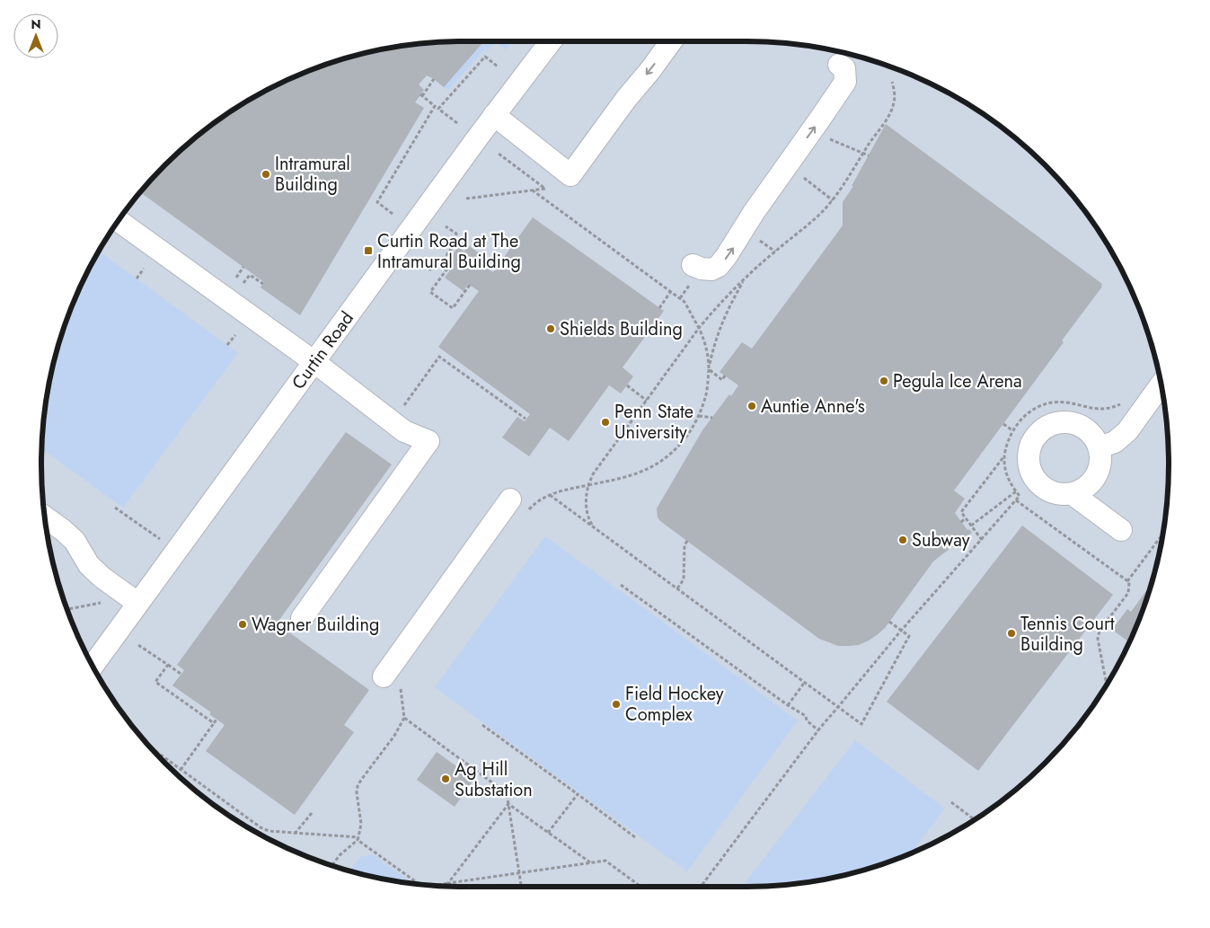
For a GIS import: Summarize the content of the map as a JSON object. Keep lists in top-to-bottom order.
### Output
{
  "streets": {
    "street": ["Curtin Road"]
  },
  "places": {
    "other": [
      "Intramural Building",
      "Shields Building",
      "Pegula Ice Arena",
      "Auntie Anne's",
      "Penn State University",
      "Subway",
      "Wagner Building",
      "Tennis Court Building",
      "Field Hockey Complex",
      "Ag Hill Substation"
    ],
    "transit": ["Curtin Road at The Intramural Building"]
  },
  "north": "top"
}
